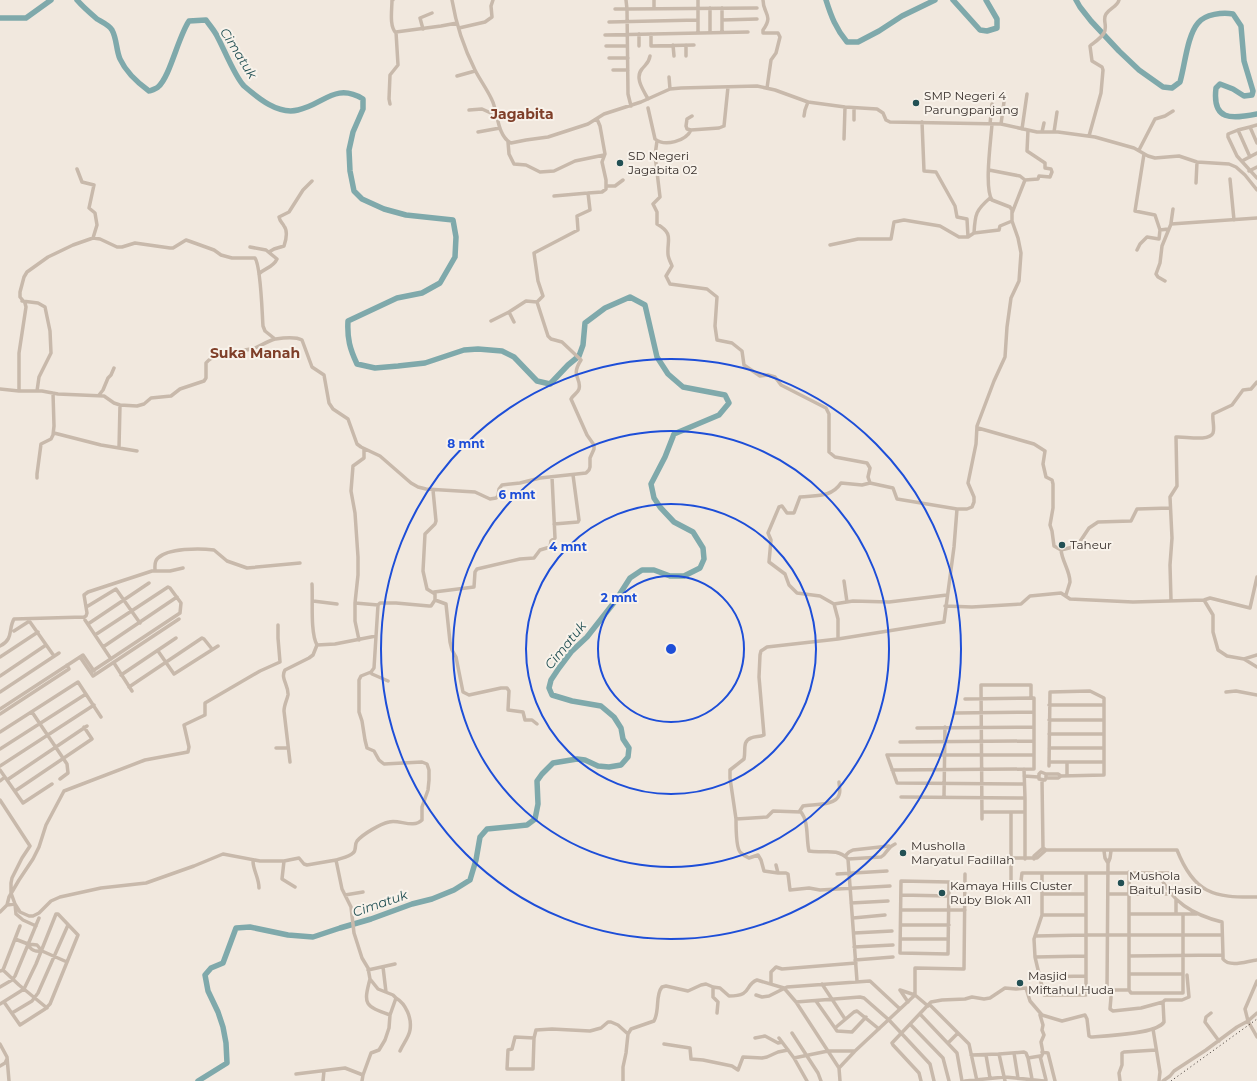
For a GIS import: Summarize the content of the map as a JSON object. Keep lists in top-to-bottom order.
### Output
{
  "districts": ["Jagabita", "Suka Manah"],
  "water": ["Cimatuk"],
  "places": [
    "SMP Negeri 4 Parungpanjang",
    "SD Negeri Jagabita 02",
    "Taheur",
    "Musholla Maryatul Fadillah",
    "Mushola Baitul Hasib",
    "Kamaya Hills Cluster Ruby Blok A11",
    "Masjid Miftahul Huda"
  ],
  "rings": [
    "8 mnt",
    "6 mnt",
    "4 mnt",
    "2 mnt"
  ]
}
